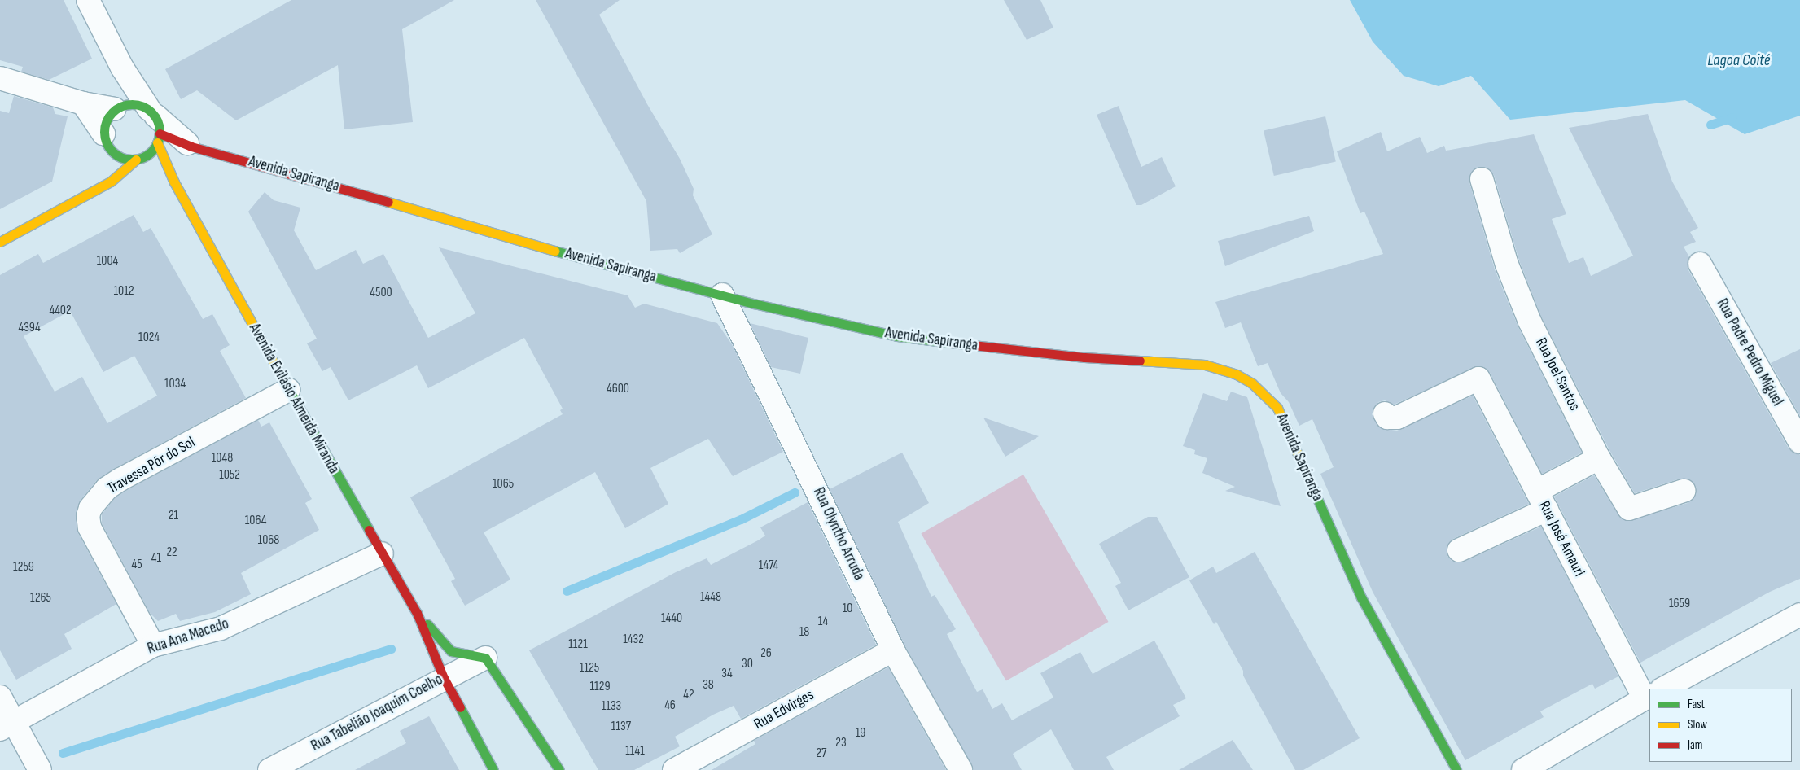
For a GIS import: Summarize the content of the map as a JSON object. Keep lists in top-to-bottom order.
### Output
{
  "streets": {
    "street": [
      "Avenida Sapiranga",
      "Rua Padre Pedro Miguel",
      "Rua Joel Santos",
      "Avenida Evilásio Almeida Miranda",
      "Travessa Pôr do Sol",
      "Rua Olyntho Arruda",
      "Rua José Amauri",
      "Rua Ana Macedo",
      "Rua Edvirges",
      "Rua Tabelião Joaquim Coelho"
    ]
  },
  "crossings": [
    ["Avenida Sapiranga", "Rua Olyntho Arruda"],
    ["Avenida Evilásio Almeida Miranda", "Travessa Pôr do Sol"],
    ["Avenida Evilásio Almeida Miranda", "Rua Ana Macedo"],
    ["Avenida Evilásio Almeida Miranda", "Rua Tabelião Joaquim Coelho"],
    ["Travessa Pôr do Sol", "Rua Ana Macedo"],
    ["Rua Olyntho Arruda", "Rua Edvirges"]
  ],
  "water": ["Lagoa Coité"],
  "house_numbers": [
    "1004",
    "1012",
    "4500",
    "4402",
    "4394",
    "1024",
    "1034",
    "4600",
    "1048",
    "1052",
    "1065",
    "21",
    "1064",
    "1068",
    "22",
    "41",
    "45",
    "1474",
    "1259",
    "1448",
    "1265",
    "1659",
    "10",
    "1440",
    "14",
    "18",
    "1432",
    "1121",
    "26",
    "30",
    "1125",
    "34",
    "38",
    "1129",
    "42",
    "46",
    "1133",
    "1137",
    "19",
    "23",
    "1141",
    "27"
  ],
  "legend": ["Fast", "Slow", "Jam"]
}
